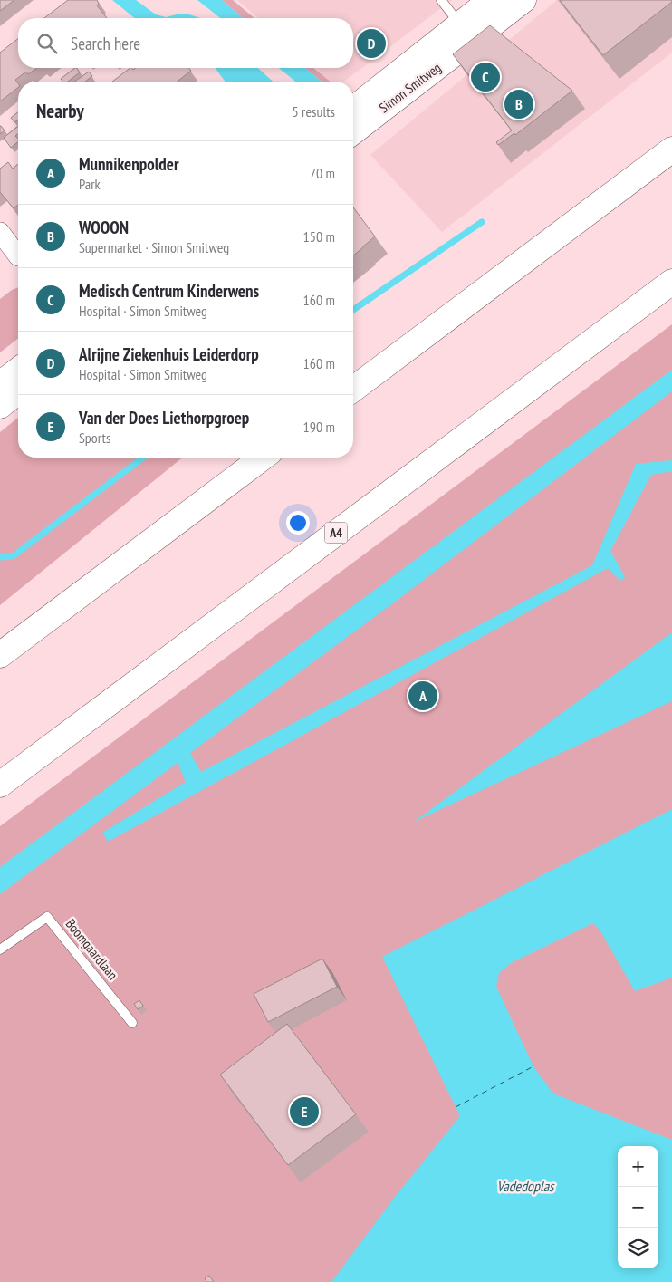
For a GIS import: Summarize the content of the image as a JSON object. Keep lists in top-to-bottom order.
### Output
{
  "streets": {
    "main road": ["Simon Smitweg", "A4"],
    "lane": ["Boomgaardlaan"]
  },
  "water": ["Vadedoplas"],
  "page": {
    "search": "Search here",
    "pins": [
      "D",
      "C",
      "B",
      "A",
      "E"
    ],
    "heading": ["Nearby", "5 results"],
    "list": [
      {
        "mark": "A",
        "name": "Munnikenpolder",
        "note": "Park",
        "value": "70 m"
      },
      {
        "mark": "B",
        "name": "WOOON",
        "note": "Supermarket · Simon Smitweg",
        "value": "150 m"
      },
      {
        "mark": "C",
        "name": "Medisch Centrum Kinderwens",
        "note": "Hospital · Simon Smitweg",
        "value": "160 m"
      },
      {
        "mark": "D",
        "name": "Alrijne Ziekenhuis Leiderdorp",
        "note": "Hospital · Simon Smitweg",
        "value": "160 m"
      },
      {
        "mark": "E",
        "name": "Van der Does Liethorpgroep",
        "note": "Sports",
        "value": "190 m"
      }
    ],
    "map_buttons": ["+", "−"]
  }
}
